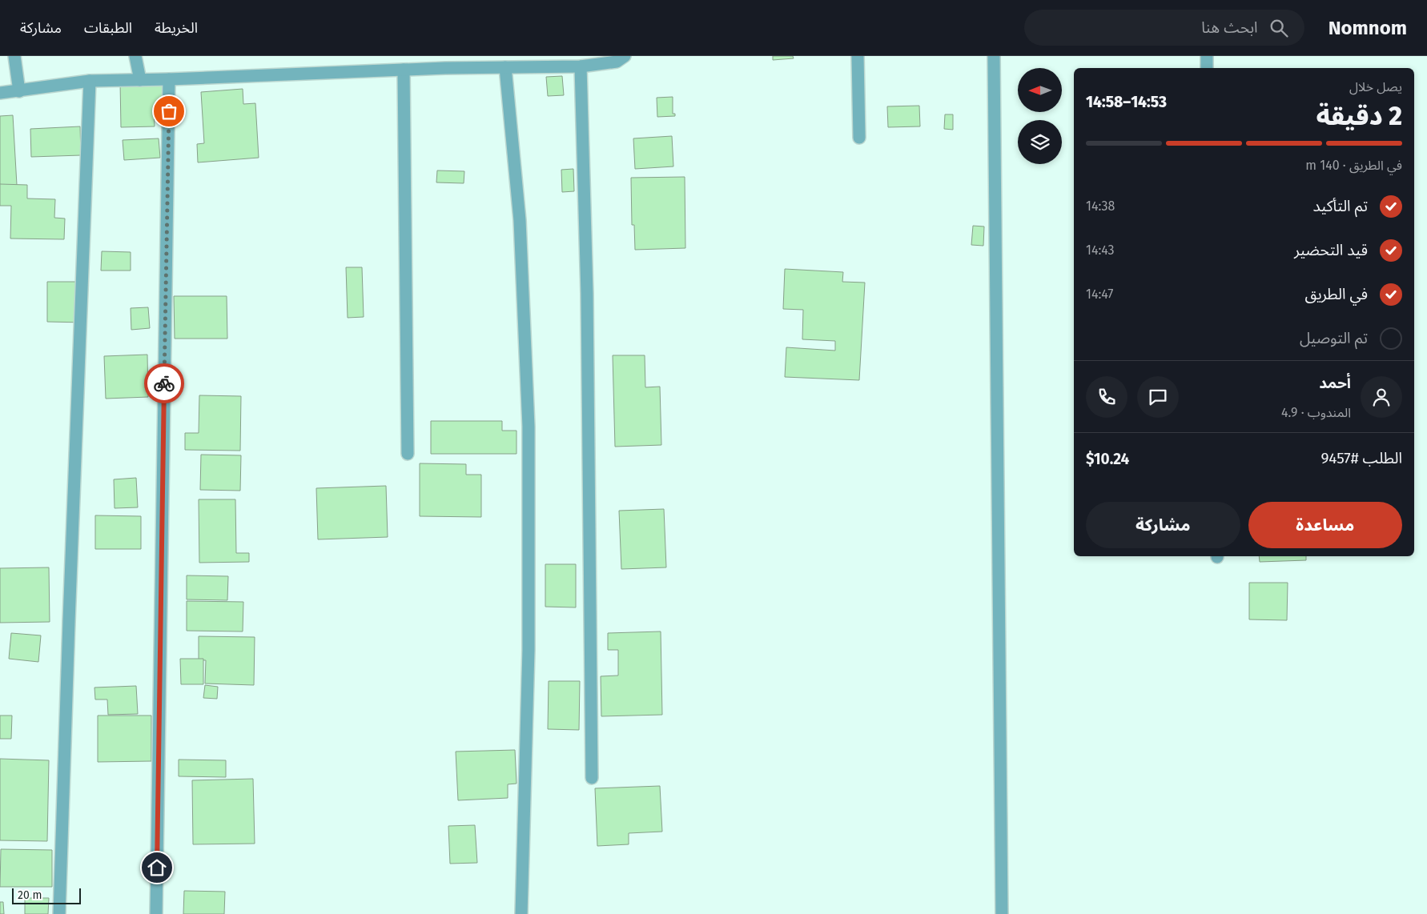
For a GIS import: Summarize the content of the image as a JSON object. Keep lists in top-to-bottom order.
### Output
{
  "scale_bar": "20 m",
  "north": "left",
  "page": {
    "header": "Nomnom",
    "search": "ابحث هنا",
    "nav": ["الخريطة", "الطبقات", "مشاركة"],
    "heading": ["2 دقيقة", "يصل خلال", "14:53–14:58"],
    "panel": [
      "أحمد",
      "المندوب · 4.9",
      "الطلب #9457",
      "$10.24"
    ],
    "bar": "في الطريق · 140 m",
    "list": [
      ["تم التأكيد", "14:38"],
      ["قيد التحضير", "14:43"],
      ["في الطريق", "14:47"],
      "تم التوصيل"
    ],
    "buttons": ["مساعدة", "مشاركة"],
    "scale": "20 m"
  }
}
